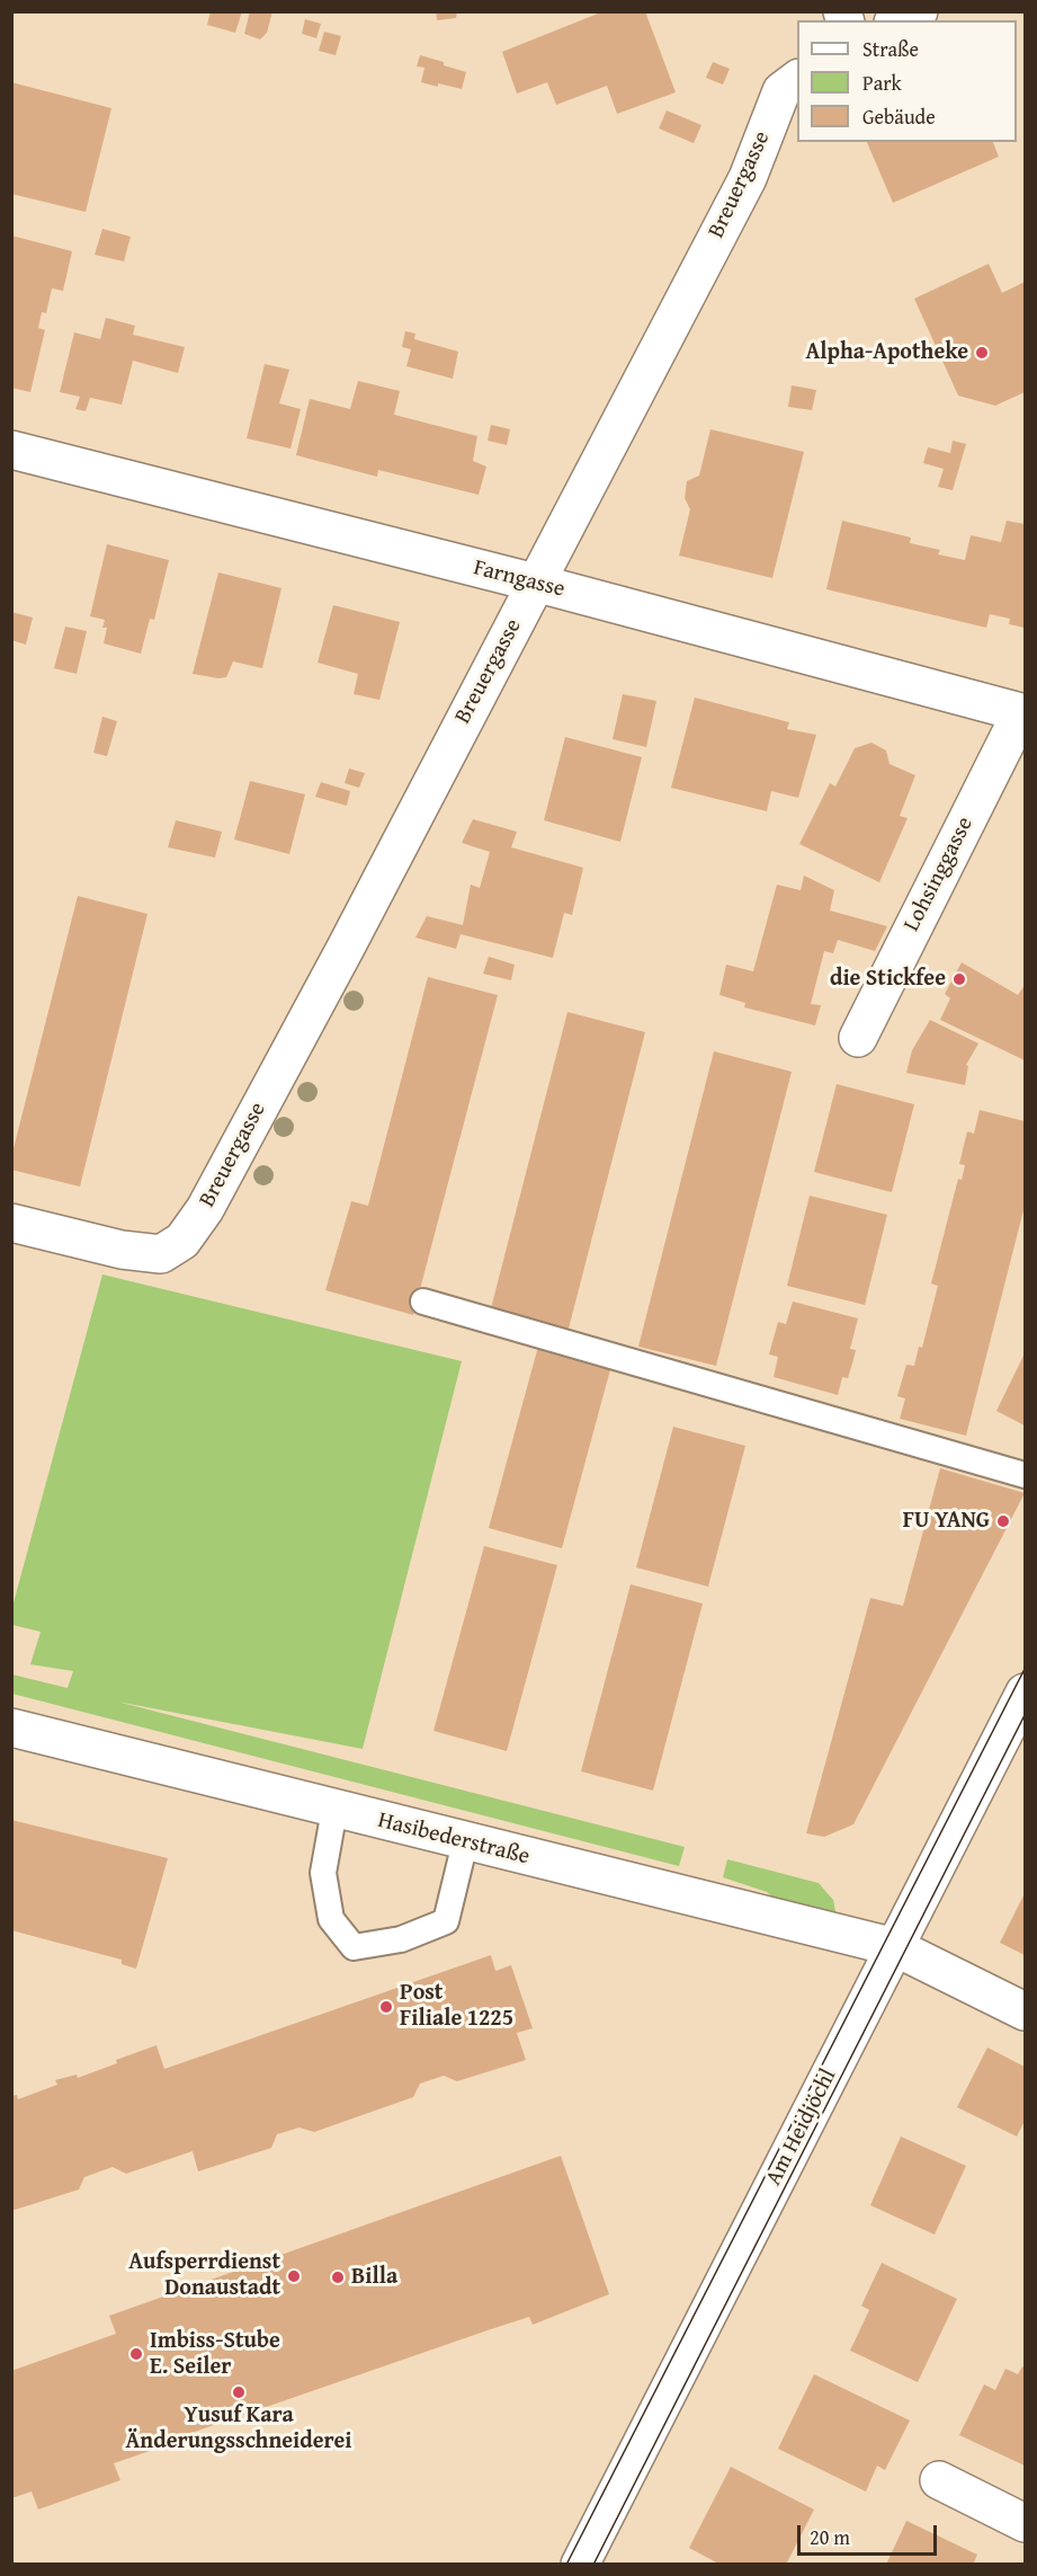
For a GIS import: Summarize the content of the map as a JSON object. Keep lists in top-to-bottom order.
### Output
{
  "streets": {
    "street": [
      "Breuergasse",
      "Farngasse",
      "Lohsinggasse",
      "Hasibederstraße",
      "Am Heidjöchl"
    ]
  },
  "crossings": [
    ["Breuergasse", "Farngasse"],
    ["Farngasse", "Lohsinggasse"],
    ["Hasibederstraße", "Am Heidjöchl"]
  ],
  "places": [
    "Alpha-Apotheke",
    "die Stickfee",
    "FU YANG",
    "Post Filiale 1225",
    "Aufsperrdienst Donaustadt",
    "Billa",
    "Imbiss-Stube E. Seiler",
    "Yusuf Kara Änderungsschneiderei"
  ],
  "legend": ["Straße", "Park", "Gebäude"],
  "scale_bar": "20 m"
}
